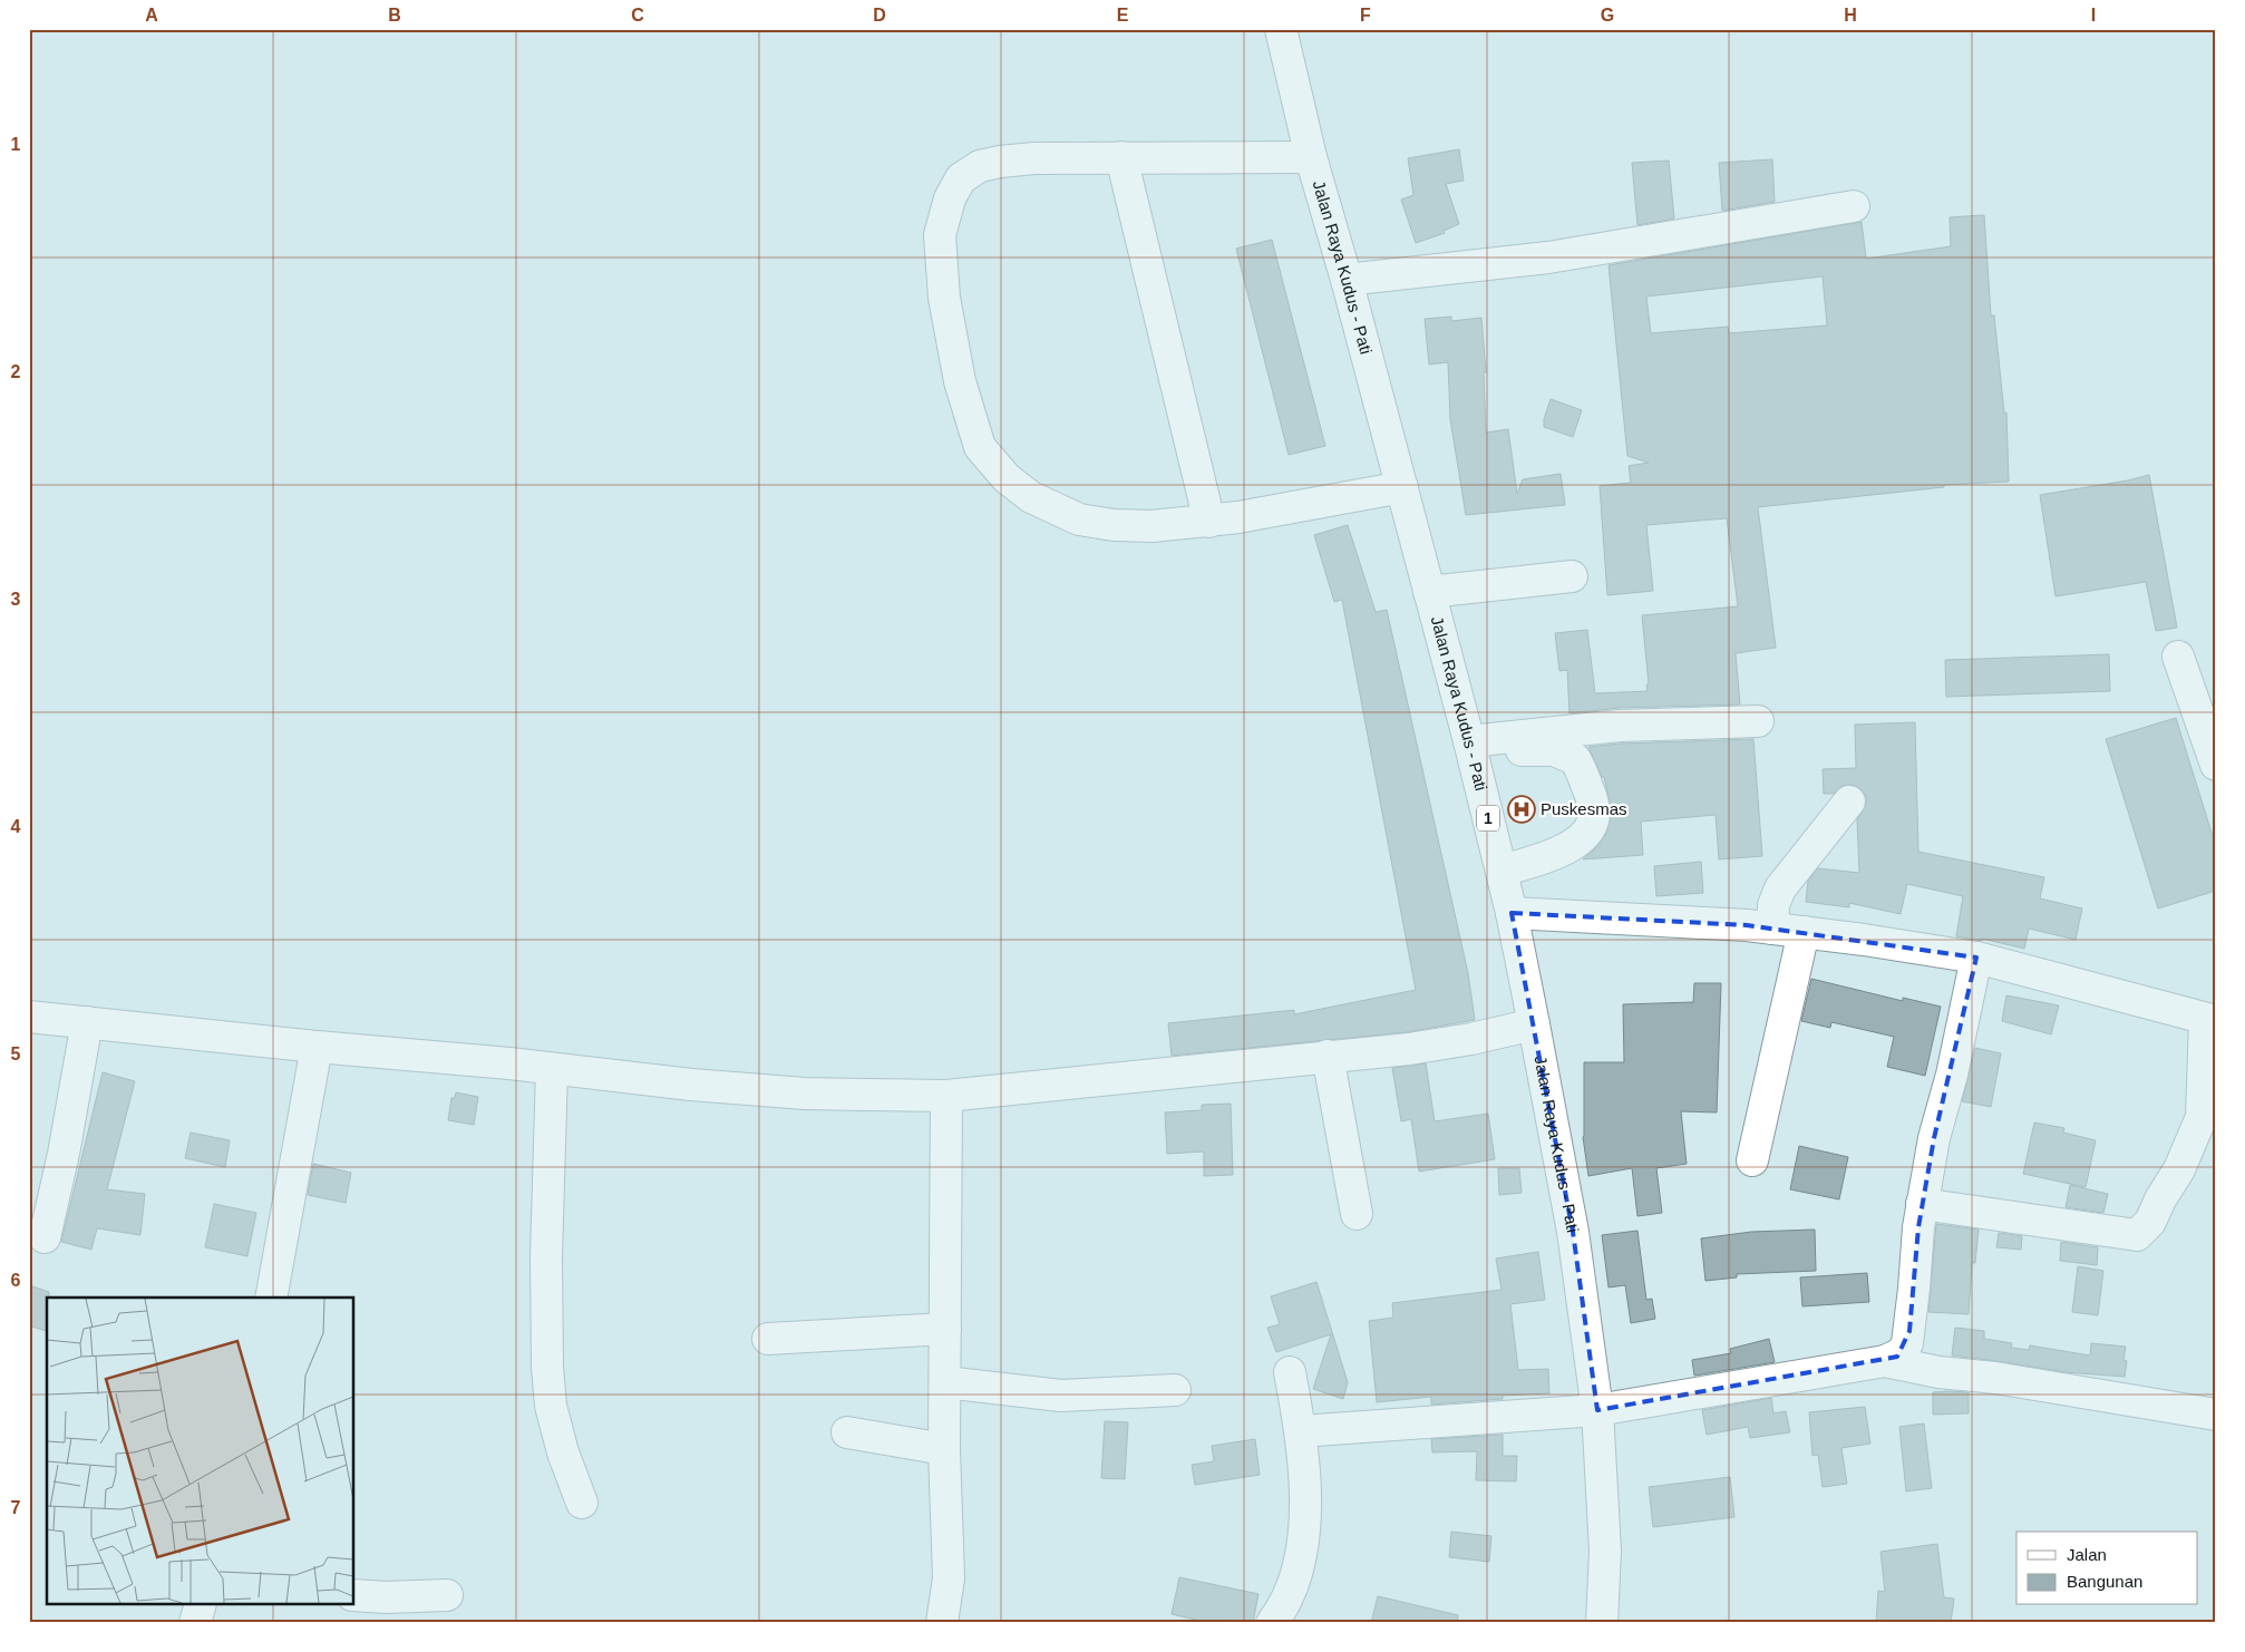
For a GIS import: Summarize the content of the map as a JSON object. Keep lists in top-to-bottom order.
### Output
{
  "streets": {
    "main road": ["Jalan Raya Kudus - Pati", "1"]
  },
  "places": {
    "hospital": ["Puskesmas"]
  },
  "legend": ["Jalan", "Bangunan"],
  "grid": {
    "columns": [
      "A",
      "B",
      "C",
      "D",
      "E",
      "F",
      "G",
      "H",
      "I"
    ],
    "rows": [
      "1",
      "2",
      "3",
      "4",
      "5",
      "6",
      "7"
    ]
  }
}
